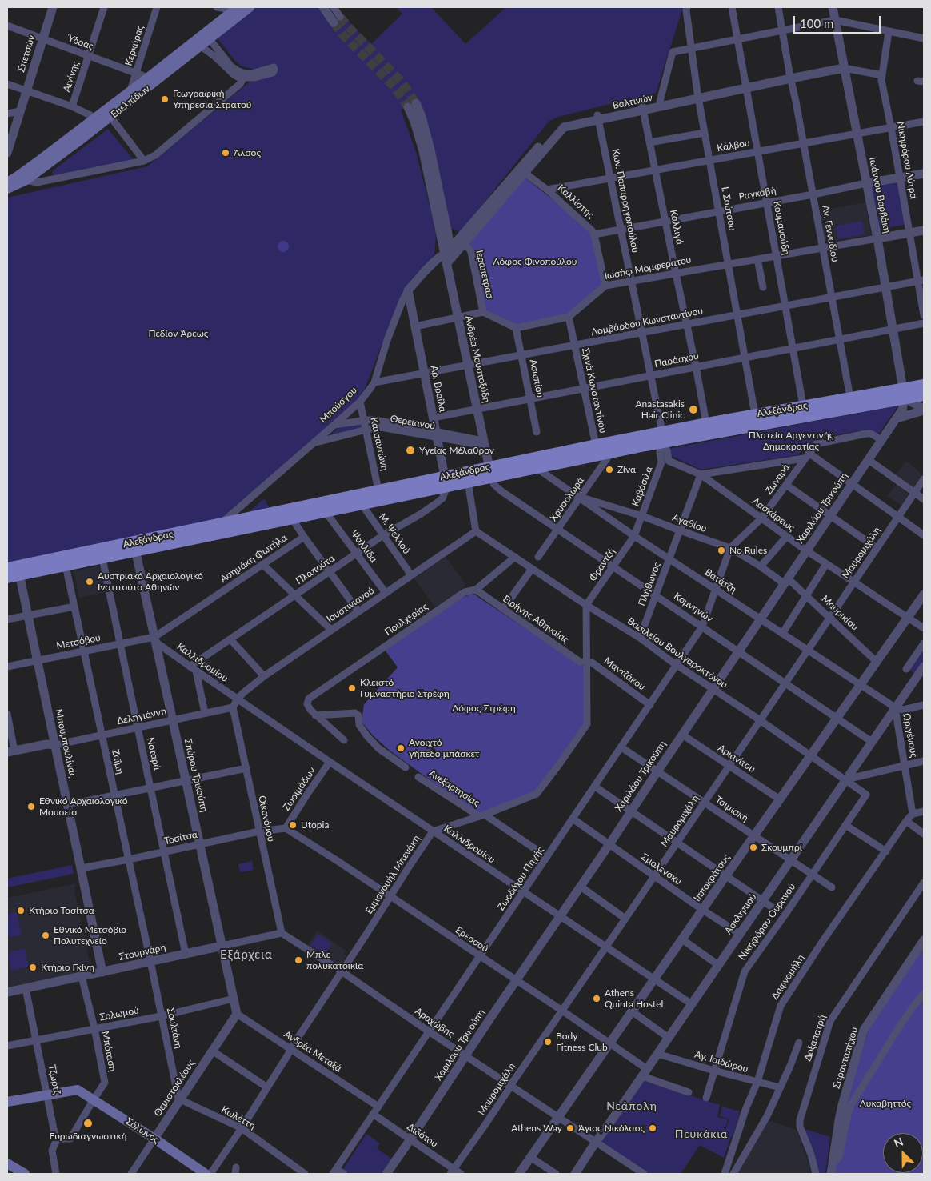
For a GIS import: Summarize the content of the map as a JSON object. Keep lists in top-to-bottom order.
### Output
{
  "streets": {
    "main road": ["Ευελπίδων", "Αλεξάνδρας", "Σόλωνος"],
    "street": [
      "Ύδρας",
      "Κερκύρας",
      "Σπετσών",
      "Αιγίνης",
      "Βαλτινών",
      "Κάλβου",
      "Νικηφόρου Λύτρα",
      "Ραγκαβή",
      "Ιωάννου Βαρβάκη",
      "Κων. Παπαρρηγοπούλου",
      "Καλλίστης",
      "Ι. Σούτσου",
      "Καλλιγά",
      "Κουμανούδη",
      "Αν. Γενναδίου",
      "Ιωσήφ Μομφεράτου",
      "Ιεραπετρασ",
      "Λομβάρδου Κωνσταντίνου",
      "Ανδρέα Μουστοξύδη",
      "Παράσχου",
      "Ασωπίου",
      "Αρ. Βραΐλα",
      "Σχινά Κωνσταντίνου",
      "Μπούσγου",
      "Θερειανού",
      "Κατσαντώνη",
      "Ζωναρά",
      "Καβάσιλα",
      "Χρυσολωρά",
      "Χαριλάου Τρικούπη",
      "Λασκάρεως",
      "Αγαθίου",
      "Μ. Ψελλού",
      "Ψαλλίδα",
      "Μαυρομιχάλη",
      "Ασημάκη Φωτήλα",
      "Φραντζή",
      "Πλαπούτα",
      "Βατάτζη",
      "Πλήθωνος",
      "Ιουστινιανού",
      "Κομνηνών",
      "Μαυρικίου",
      "Πουλχερίας",
      "Ειρήνης Αθηναίας",
      "Μετσόβου",
      "Βασιλείου Βουλγαροκτόνου",
      "Καλλιδρομίου",
      "Μαντζάκου",
      "Δεληγιάννη",
      "Ωριγένους",
      "Μπουμπουλίνας",
      "Νοταρά",
      "Αριανίτου",
      "Ζαΐμη",
      "Σπύρου Τρικούπη",
      "Ανεξαρτησίας",
      "Ζωσιμάδων",
      "Τσιμισκή",
      "Οικονόμου",
      "Τοσίτσα",
      "Σμολένσκυ",
      "Εμμανουήλ Μπενάκη",
      "Ιπποκράτους",
      "Ζωοδόχου Πηγής",
      "Ασκληπιού",
      "Νικηφόρου Ουρανού",
      "Ερεσσού",
      "Στουρνάρη",
      "Δαφνομήλη",
      "Σολωμού",
      "Αραχώβης",
      "Σουλτάνη",
      "Δοξαπατρή",
      "Μπόταση",
      "Ανδρέα Μεταξά",
      "Σαρανταπήχου",
      "Αγ. Ισιδώρου",
      "Τζωρτζ",
      "Θεμιστοκλέους",
      "Κωλέττη",
      "Διδότου"
    ]
  },
  "crossings": [
    ["Ύδρας", "Κερκύρας"],
    ["Ύδρας", "Σπετσών"],
    ["Ύδρας", "Αιγίνης"],
    ["Ύδρας", "Ευελπίδων"],
    ["Κερκύρας", "Ευελπίδων"],
    ["Βαλτινών", "Νικηφόρου Λύτρα"],
    ["Βαλτινών", "Ιωάννου Βαρβάκη"],
    ["Βαλτινών", "Κων. Παπαρρηγοπούλου"],
    ["Βαλτινών", "Καλλίστης"],
    ["Βαλτινών", "Ι. Σούτσου"],
    ["Βαλτινών", "Καλλιγά"],
    ["Βαλτινών", "Κουμανούδη"],
    ["Βαλτινών", "Αν. Γενναδίου"],
    ["Βαλτινών", "Ιεραπετρασ"],
    ["Βαλτινών", "Ανδρέα Μουστοξύδη"],
    ["Βαλτινών", "Μπούσγου"],
    ["Κάλβου", "Νικηφόρου Λύτρα"],
    ["Κάλβου", "Ιωάννου Βαρβάκη"],
    ["Κάλβου", "Κων. Παπαρρηγοπούλου"],
    ["Κάλβου", "Καλλίστης"],
    ["Κάλβου", "Ι. Σούτσου"],
    ["Κάλβου", "Καλλιγά"],
    ["Κάλβου", "Κουμανούδη"],
    ["Κάλβου", "Αν. Γενναδίου"],
    ["Νικηφόρου Λύτρα", "Ραγκαβή"],
    ["Νικηφόρου Λύτρα", "Ιωσήφ Μομφεράτου"],
    ["Νικηφόρου Λύτρα", "Λομβάρδου Κωνσταντίνου"],
    ["Ραγκαβή", "Ιωάννου Βαρβάκη"],
    ["Ραγκαβή", "Κων. Παπαρρηγοπούλου"],
    ["Ραγκαβή", "Καλλίστης"],
    ["Ραγκαβή", "Ι. Σούτσου"],
    ["Ραγκαβή", "Καλλιγά"],
    ["Ραγκαβή", "Κουμανούδη"],
    ["Ραγκαβή", "Αν. Γενναδίου"],
    ["Ιωάννου Βαρβάκη", "Ιωσήφ Μομφεράτου"],
    ["Ιωάννου Βαρβάκη", "Λομβάρδου Κωνσταντίνου"],
    ["Ιωάννου Βαρβάκη", "Παράσχου"],
    ["Ιωάννου Βαρβάκη", "Αλεξάνδρας"],
    ["Ιωάννου Βαρβάκη", "Χαριλάου Τρικούπη"],
    ["Κων. Παπαρρηγοπούλου", "Ιωσήφ Μομφεράτου"],
    ["Κων. Παπαρρηγοπούλου", "Λομβάρδου Κωνσταντίνου"],
    ["Κων. Παπαρρηγοπούλου", "Παράσχου"],
    ["Κων. Παπαρρηγοπούλου", "Αλεξάνδρας"],
    ["Κων. Παπαρρηγοπούλου", "Καβάσιλα"],
    ["Καλλίστης", "Ιωσήφ Μομφεράτου"],
    ["Ι. Σούτσου", "Ιωσήφ Μομφεράτου"],
    ["Ι. Σούτσου", "Λομβάρδου Κωνσταντίνου"],
    ["Ι. Σούτσου", "Παράσχου"],
    ["Ι. Σούτσου", "Αλεξάνδρας"],
    ["Καλλιγά", "Ιωσήφ Μομφεράτου"],
    ["Καλλιγά", "Λομβάρδου Κωνσταντίνου"],
    ["Καλλιγά", "Παράσχου"],
    ["Καλλιγά", "Αλεξάνδρας"],
    ["Κουμανούδη", "Ιωσήφ Μομφεράτου"],
    ["Κουμανούδη", "Λομβάρδου Κωνσταντίνου"],
    ["Κουμανούδη", "Παράσχου"],
    ["Κουμανούδη", "Αλεξάνδρας"],
    ["Αν. Γενναδίου", "Ιωσήφ Μομφεράτου"],
    ["Αν. Γενναδίου", "Λομβάρδου Κωνσταντίνου"],
    ["Αν. Γενναδίου", "Παράσχου"],
    ["Αν. Γενναδίου", "Αλεξάνδρας"],
    ["Ιωσήφ Μομφεράτου", "Ασωπίου"],
    ["Ιωσήφ Μομφεράτου", "Σχινά Κωνσταντίνου"],
    ["Λομβάρδου Κωνσταντίνου", "Ανδρέα Μουστοξύδη"],
    ["Λομβάρδου Κωνσταντίνου", "Ασωπίου"],
    ["Λομβάρδου Κωνσταντίνου", "Αρ. Βραΐλα"],
    ["Λομβάρδου Κωνσταντίνου", "Σχινά Κωνσταντίνου"],
    ["Λομβάρδου Κωνσταντίνου", "Μπούσγου"],
    ["Ανδρέα Μουστοξύδη", "Παράσχου"],
    ["Ανδρέα Μουστοξύδη", "Μπούσγου"],
    ["Ανδρέα Μουστοξύδη", "Αλεξάνδρας"],
    ["Ανδρέα Μουστοξύδη", "Θερειανού"],
    ["Ανδρέα Μουστοξύδη", "Κομνηνών"],
    ["Παράσχου", "Ασωπίου"],
    ["Παράσχου", "Αρ. Βραΐλα"],
    ["Παράσχου", "Σχινά Κωνσταντίνου"],
    ["Αρ. Βραΐλα", "Μπούσγου"],
    ["Αρ. Βραΐλα", "Αλεξάνδρας"],
    ["Αρ. Βραΐλα", "Θερειανού"],
    ["Αρ. Βραΐλα", "Πλαπούτα"],
    ["Σχινά Κωνσταντίνου", "Αλεξάνδρας"],
    ["Μπούσγου", "Αλεξάνδρας"],
    ["Μπούσγου", "Θερειανού"],
    ["Μπούσγου", "Κατσαντώνη"],
    ["Αλεξάνδρας", "Κατσαντώνη"],
    ["Αλεξάνδρας", "Καβάσιλα"],
    ["Αλεξάνδρας", "Χρυσολωρά"],
    ["Αλεξάνδρας", "Χαριλάου Τρικούπη"],
    ["Αλεξάνδρας", "Μ. Ψελλού"],
    ["Αλεξάνδρας", "Ψαλλίδα"],
    ["Αλεξάνδρας", "Πλαπούτα"],
    ["Αλεξάνδρας", "Βατάτζη"],
    ["Αλεξάνδρας", "Κομνηνών"],
    ["Αλεξάνδρας", "Μπουμπουλίνας"],
    ["Αλεξάνδρας", "Νοταρά"],
    ["Αλεξάνδρας", "Ζαΐμη"],
    ["Αλεξάνδρας", "Σπύρου Τρικούπη"],
    ["Θερειανού", "Κατσαντώνη"],
    ["Ζωναρά", "Λασκάρεως"],
    ["Ζωναρά", "Αγαθίου"],
    ["Ζωναρά", "Βατάτζη"],
    ["Ζωναρά", "Ζωοδόχου Πηγής"],
    ["Καβάσιλα", "Λασκάρεως"],
    ["Καβάσιλα", "Αγαθίου"],
    ["Καβάσιλα", "Φραντζή"],
    ["Καβάσιλα", "Βατάτζη"],
    ["Χρυσολωρά", "Αγαθίου"],
    ["Χρυσολωρά", "Βατάτζη"],
    ["Χρυσολωρά", "Κομνηνών"],
    ["Χαριλάου Τρικούπη", "Λασκάρεως"],
    ["Χαριλάου Τρικούπη", "Αγαθίου"],
    ["Χαριλάου Τρικούπη", "Βατάτζη"],
    ["Χαριλάου Τρικούπη", "Κομνηνών"],
    ["Χαριλάου Τρικούπη", "Μαυρικίου"],
    ["Χαριλάου Τρικούπη", "Βασιλείου Βουλγαροκτόνου"],
    ["Χαριλάου Τρικούπη", "Καλλιδρομίου"],
    ["Χαριλάου Τρικούπη", "Αριανίτου"],
    ["Χαριλάου Τρικούπη", "Τσιμισκή"],
    ["Χαριλάου Τρικούπη", "Σμολένσκυ"],
    ["Χαριλάου Τρικούπη", "Ερεσσού"],
    ["Χαριλάου Τρικούπη", "Αραχώβης"],
    ["Χαριλάου Τρικούπη", "Διδότου"],
    ["Λασκάρεως", "Μαυρομιχάλη"],
    ["Λασκάρεως", "Πλήθωνος"],
    ["Λασκάρεως", "Ιπποκράτους"],
    ["Αγαθίου", "Βατάτζη"],
    ["Αγαθίου", "Πλήθωνος"],
    ["Αγαθίου", "Μαυρικίου"],
    ["Μ. Ψελλού", "Πλαπούτα"],
    ["Μ. Ψελλού", "Ιουστινιανού"],
    ["Ψαλλίδα", "Πλαπούτα"],
    ["Ψαλλίδα", "Ιουστινιανού"],
    ["Μαυρομιχάλη", "Βατάτζη"],
    ["Μαυρομιχάλη", "Κομνηνών"],
    ["Μαυρομιχάλη", "Μαυρικίου"],
    ["Μαυρομιχάλη", "Βασιλείου Βουλγαροκτόνου"],
    ["Μαυρομιχάλη", "Καλλιδρομίου"],
    ["Μαυρομιχάλη", "Αριανίτου"],
    ["Μαυρομιχάλη", "Τσιμισκή"],
    ["Μαυρομιχάλη", "Σμολένσκυ"],
    ["Μαυρομιχάλη", "Ερεσσού"],
    ["Μαυρομιχάλη", "Αραχώβης"],
    ["Μαυρομιχάλη", "Διδότου"],
    ["Ασημάκη Φωτήλα", "Μετσόβου"],
    ["Ασημάκη Φωτήλα", "Καλλιδρομίου"],
    ["Ασημάκη Φωτήλα", "Σπύρου Τρικούπη"],
    ["Φραντζή", "Βατάτζη"],
    ["Φραντζή", "Κομνηνών"],
    ["Φραντζή", "Βασιλείου Βουλγαροκτόνου"],
    ["Φραντζή", "Εμμανουήλ Μπενάκη"],
    ["Πλαπούτα", "Καλλιδρομίου"],
    ["Βατάτζη", "Πλήθωνος"],
    ["Βατάτζη", "Ωριγένους"],
    ["Βατάτζη", "Ιπποκράτους"],
    ["Βατάτζη", "Ζωοδόχου Πηγής"],
    ["Βατάτζη", "Ασκληπιού"],
    ["Πλήθωνος", "Κομνηνών"],
    ["Πλήθωνος", "Βασιλείου Βουλγαροκτόνου"],
    ["Ιουστινιανού", "Βασιλείου Βουλγαροκτόνου"],
    ["Ιουστινιανού", "Καλλιδρομίου"],
    ["Κομνηνών", "Ιπποκράτους"],
    ["Κομνηνών", "Ζωοδόχου Πηγής"],
    ["Κομνηνών", "Ασκληπιού"],
    ["Μαυρικίου", "Ιπποκράτους"],
    ["Πουλχερίας", "Ειρήνης Αθηναίας"],
    ["Πουλχερίας", "Βασιλείου Βουλγαροκτόνου"],
    ["Ειρήνης Αθηναίας", "Μαντζάκου"],
    ["Ειρήνης Αθηναίας", "Εμμανουήλ Μπενάκη"],
    ["Μετσόβου", "Καλλιδρομίου"],
    ["Μετσόβου", "Μπουμπουλίνας"],
    ["Μετσόβου", "Νοταρά"],
    ["Μετσόβου", "Ζαΐμη"],
    ["Μετσόβου", "Σπύρου Τρικούπη"],
    ["Βασιλείου Βουλγαροκτόνου", "Εμμανουήλ Μπενάκη"],
    ["Βασιλείου Βουλγαροκτόνου", "Ιπποκράτους"],
    ["Βασιλείου Βουλγαροκτόνου", "Ζωοδόχου Πηγής"],
    ["Βασιλείου Βουλγαροκτόνου", "Ασκληπιού"],
    ["Βασιλείου Βουλγαροκτόνου", "Νικηφόρου Ουρανού"],
    ["Καλλιδρομίου", "Σπύρου Τρικούπη"],
    ["Καλλιδρομίου", "Ζωσιμάδων"],
    ["Καλλιδρομίου", "Εμμανουήλ Μπενάκη"],
    ["Καλλιδρομίου", "Ιπποκράτους"],
    ["Καλλιδρομίου", "Ζωοδόχου Πηγής"],
    ["Καλλιδρομίου", "Ασκληπιού"],
    ["Μαντζάκου", "Εμμανουήλ Μπενάκη"],
    ["Μαντζάκου", "Ζωοδόχου Πηγής"],
    ["Δεληγιάννη", "Μπουμπουλίνας"],
    ["Δεληγιάννη", "Νοταρά"],
    ["Δεληγιάννη", "Ζαΐμη"],
    ["Δεληγιάννη", "Σπύρου Τρικούπη"],
    ["Δεληγιάννη", "Οικονόμου"],
    ["Ωριγένους", "Ασκληπιού"],
    ["Ωριγένους", "Δαφνομήλη"],
    ["Μπουμπουλίνας", "Τοσίτσα"],
    ["Μπουμπουλίνας", "Στουρνάρη"],
    ["Νοταρά", "Τοσίτσα"],
    ["Νοταρά", "Στουρνάρη"],
    ["Αριανίτου", "Ιπποκράτους"],
    ["Ζαΐμη", "Τοσίτσα"],
    ["Ζαΐμη", "Στουρνάρη"],
    ["Ζαΐμη", "Σουλτάνη"],
    ["Σπύρου Τρικούπη", "Τοσίτσα"],
    ["Σπύρου Τρικούπη", "Στουρνάρη"],
    ["Σπύρου Τρικούπη", "Σολωμού"],
    ["Σπύρου Τρικούπη", "Ανδρέα Μεταξά"],
    ["Σπύρου Τρικούπη", "Θεμιστοκλέους"],
    ["Ανεξαρτησίας", "Εμμανουήλ Μπενάκη"],
    ["Ανεξαρτησίας", "Ζωοδόχου Πηγής"],
    ["Ζωσιμάδων", "Τοσίτσα"],
    ["Ζωσιμάδων", "Ερεσσού"],
    ["Τσιμισκή", "Ιπποκράτους"],
    ["Τσιμισκή", "Ζωοδόχου Πηγής"],
    ["Τσιμισκή", "Ασκληπιού"],
    ["Τσιμισκή", "Νικηφόρου Ουρανού"],
    ["Οικονόμου", "Τοσίτσα"],
    ["Οικονόμου", "Στουρνάρη"],
    ["Οικονόμου", "Αραχώβης"],
    ["Τοσίτσα", "Ερεσσού"],
    ["Σμολένσκυ", "Ιπποκράτους"],
    ["Σμολένσκυ", "Ζωοδόχου Πηγής"],
    ["Σμολένσκυ", "Ασκληπιού"],
    ["Εμμανουήλ Μπενάκη", "Ερεσσού"],
    ["Εμμανουήλ Μπενάκη", "Αραχώβης"],
    ["Εμμανουήλ Μπενάκη", "Ανδρέα Μεταξά"],
    ["Εμμανουήλ Μπενάκη", "Κωλέττη"],
    ["Ιπποκράτους", "Ερεσσού"],
    ["Ιπποκράτους", "Αραχώβης"],
    ["Ζωοδόχου Πηγής", "Ερεσσού"],
    ["Ζωοδόχου Πηγής", "Αραχώβης"],
    ["Ζωοδόχου Πηγής", "Ανδρέα Μεταξά"],
    ["Ζωοδόχου Πηγής", "Διδότου"],
    ["Ασκληπιού", "Ερεσσού"],
    ["Ασκληπιού", "Αραχώβης"],
    ["Ασκληπιού", "Αγ. Ισιδώρου"],
    ["Νικηφόρου Ουρανού", "Αγ. Ισιδώρου"],
    ["Στουρνάρη", "Αραχώβης"],
    ["Στουρνάρη", "Σουλτάνη"],
    ["Στουρνάρη", "Μπόταση"],
    ["Στουρνάρη", "Τζωρτζ"],
    ["Δαφνομήλη", "Αγ. Ισιδώρου"],
    ["Σολωμού", "Σουλτάνη"],
    ["Σολωμού", "Μπόταση"],
    ["Σολωμού", "Τζωρτζ"],
    ["Σουλτάνη", "Θεμιστοκλέους"],
    ["Σουλτάνη", "Κωλέττη"],
    ["Μπόταση", "Σόλωνος"],
    ["Ανδρέα Μεταξά", "Θεμιστοκλέους"],
    ["Τζωρτζ", "Σόλωνος"],
    ["Θεμιστοκλέους", "Κωλέττη"],
    ["Θεμιστοκλέους", "Σόλωνος"]
  ],
  "districts": ["Εξάρχεια", "Νεάπολη", "Πευκάκια"],
  "parks": [
    "Λόφος Φινοπούλου",
    "Πεδίον Άρεως",
    "Πλατεία Αργεντινής Δημοκρατίας",
    "Λόφος Στρέφη",
    "Λυκαβηττός"
  ],
  "places": [
    "Γεωγραφική Υπηρεσία Στρατού",
    "Άλσος",
    "Anastasakis Hair Clinic",
    "Υγείας Μέλαθρον",
    "Ζίνα",
    "No Rules",
    "Αυστριακό Αρχαιολογικό Ινστιτούτο Αθηνών",
    "Κλειστό Γυμναστήριο Στρέφη",
    "Ανοιχτό γήπεδο μπάσκετ",
    "Εθνικό Αρχαιολογικό Μουσείο",
    "Utopia",
    "Σκουμπρί",
    "Κτήριο Τοσίτσα",
    "Εθνικό Μετσόβιο Πολυτεχνείο",
    "Μπλε πολυκατοικία",
    "Κτήριο Γκίνη",
    "Athens Quinta Hostel",
    "Body Fitness Club",
    "Ευρωδιαγνωστική",
    "Athens Way",
    "Άγιος Νικόλαος"
  ],
  "scale_bar": "100 m",
  "north": "top left"
}
